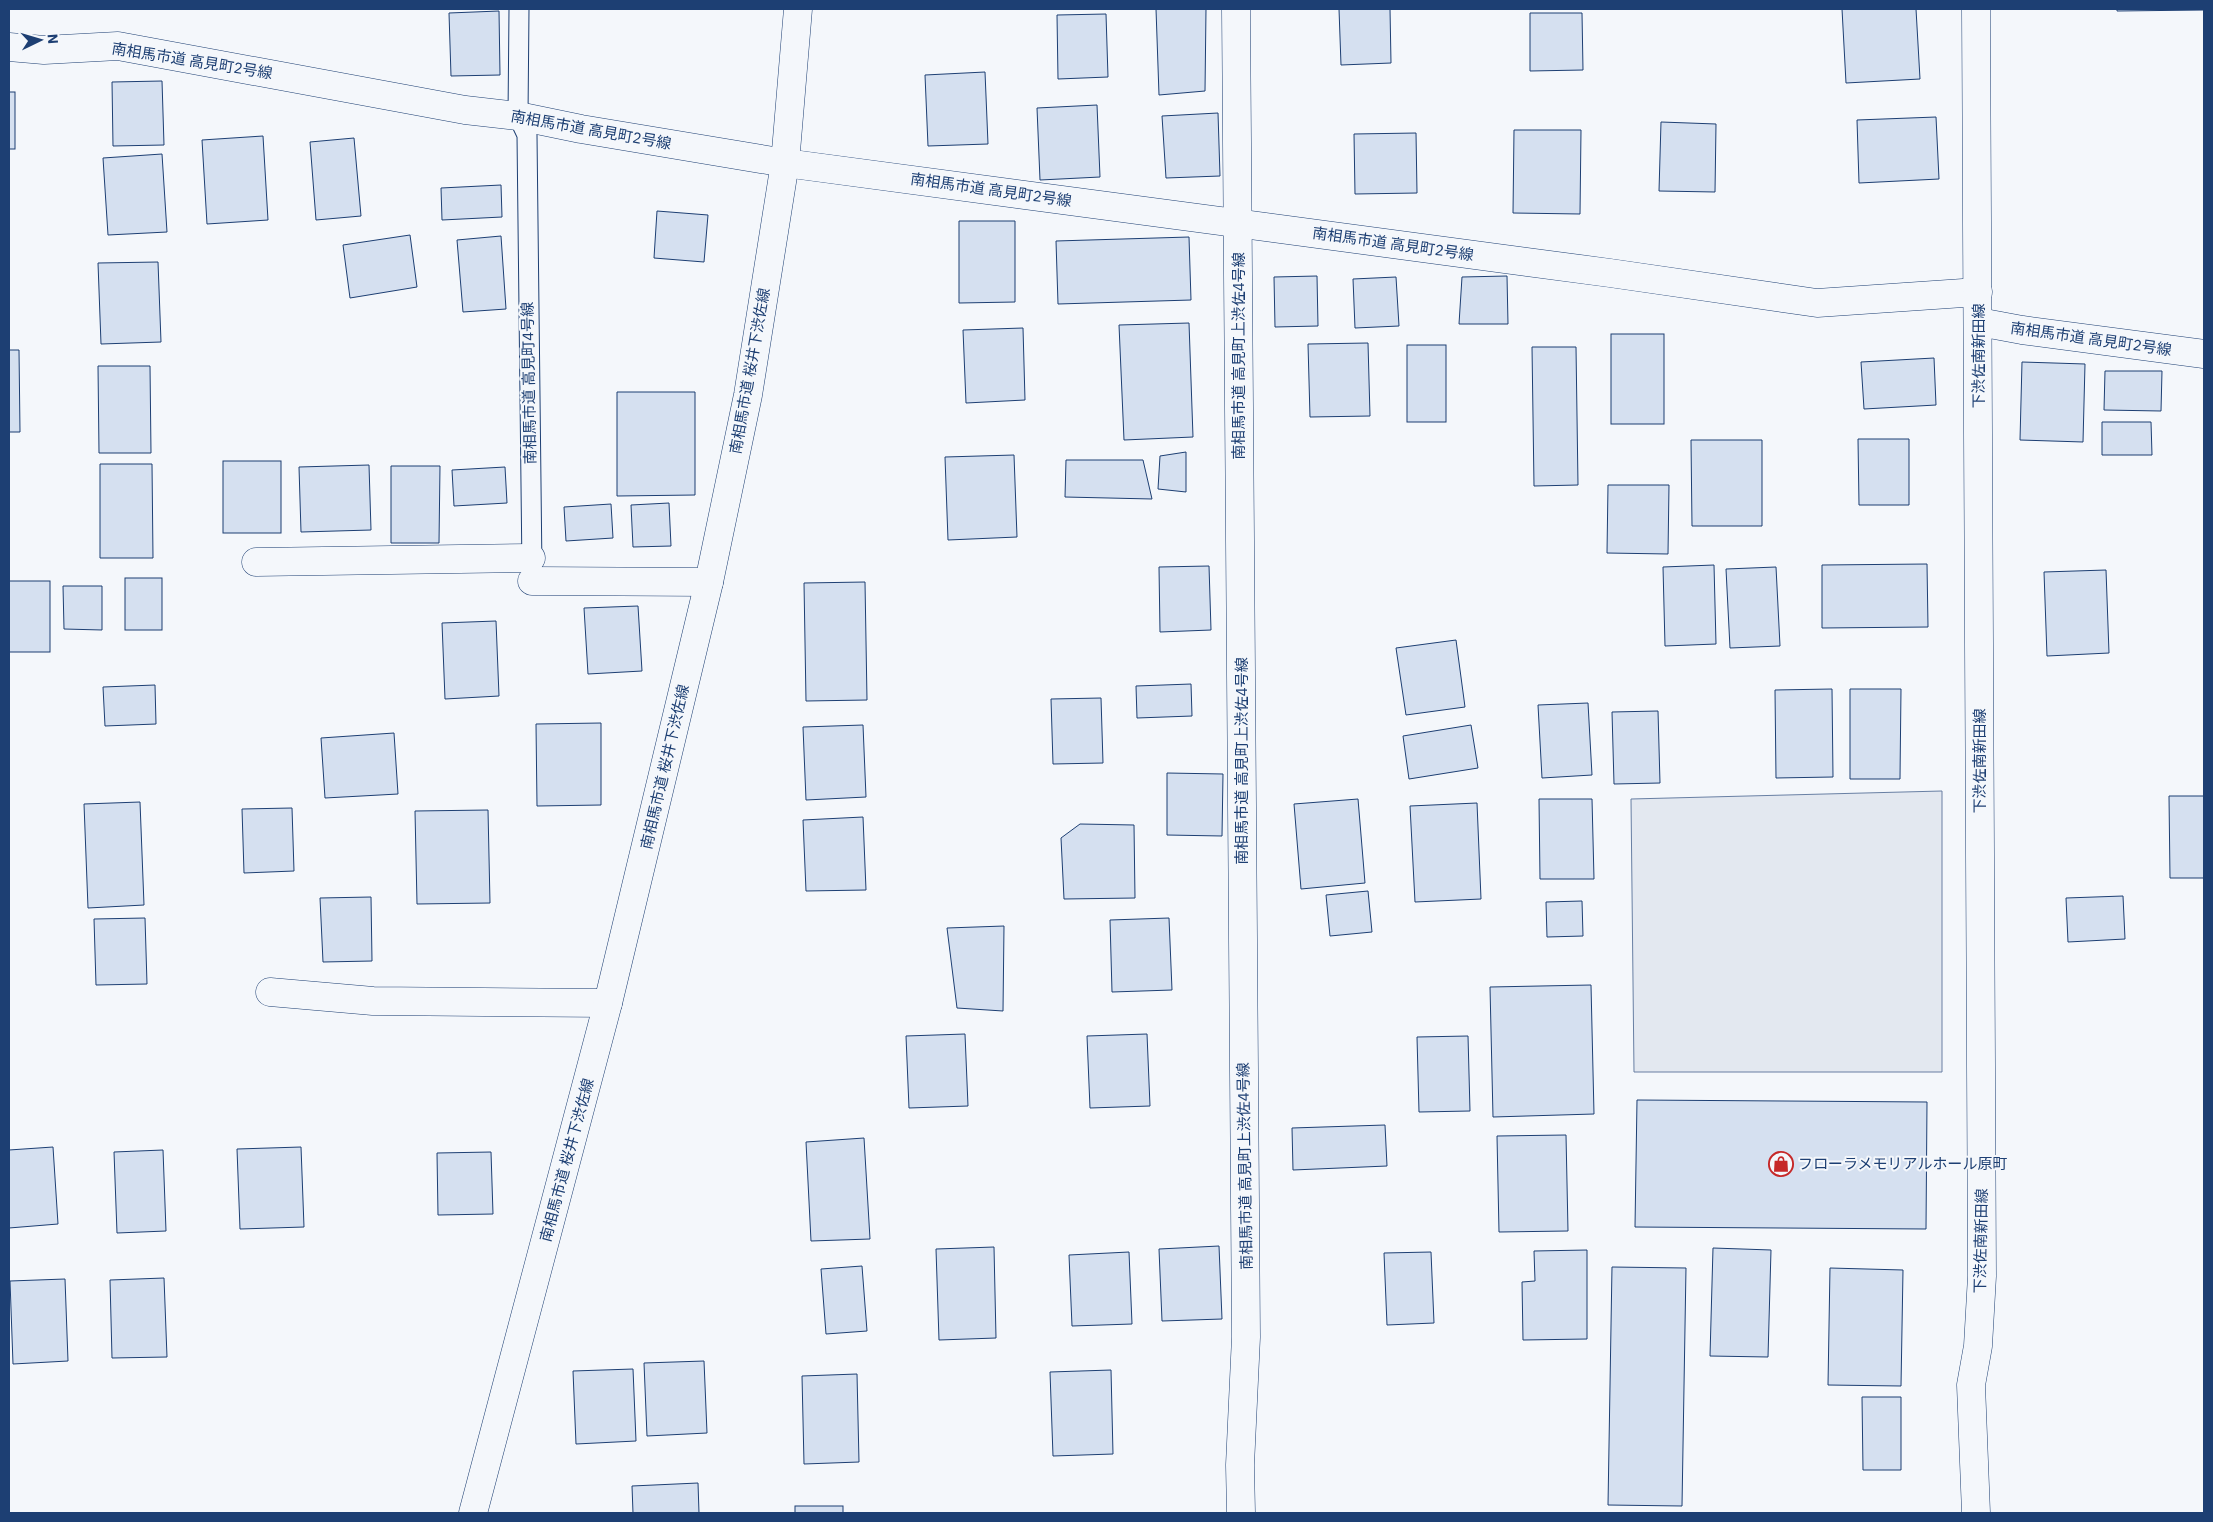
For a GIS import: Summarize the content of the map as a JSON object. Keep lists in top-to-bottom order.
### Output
{
  "streets": {
    "street": [
      "南相馬市道 高見町2号線",
      "南相馬市道 高見町上渋佐4号線",
      "下渋佐南新田線",
      "南相馬市道 桜井下渋佐線"
    ],
    "lane": ["南相馬市道 高見町4号線"]
  },
  "crossings": [
    ["南相馬市道 高見町2号線", "南相馬市道 高見町上渋佐4号線"],
    ["南相馬市道 高見町2号線", "下渋佐南新田線"],
    ["南相馬市道 高見町2号線", "南相馬市道 桜井下渋佐線"],
    ["南相馬市道 高見町2号線", "南相馬市道 高見町4号線"]
  ],
  "places": {
    "shop": ["フローラメモリアルホール原町"]
  },
  "north": "right"
}
